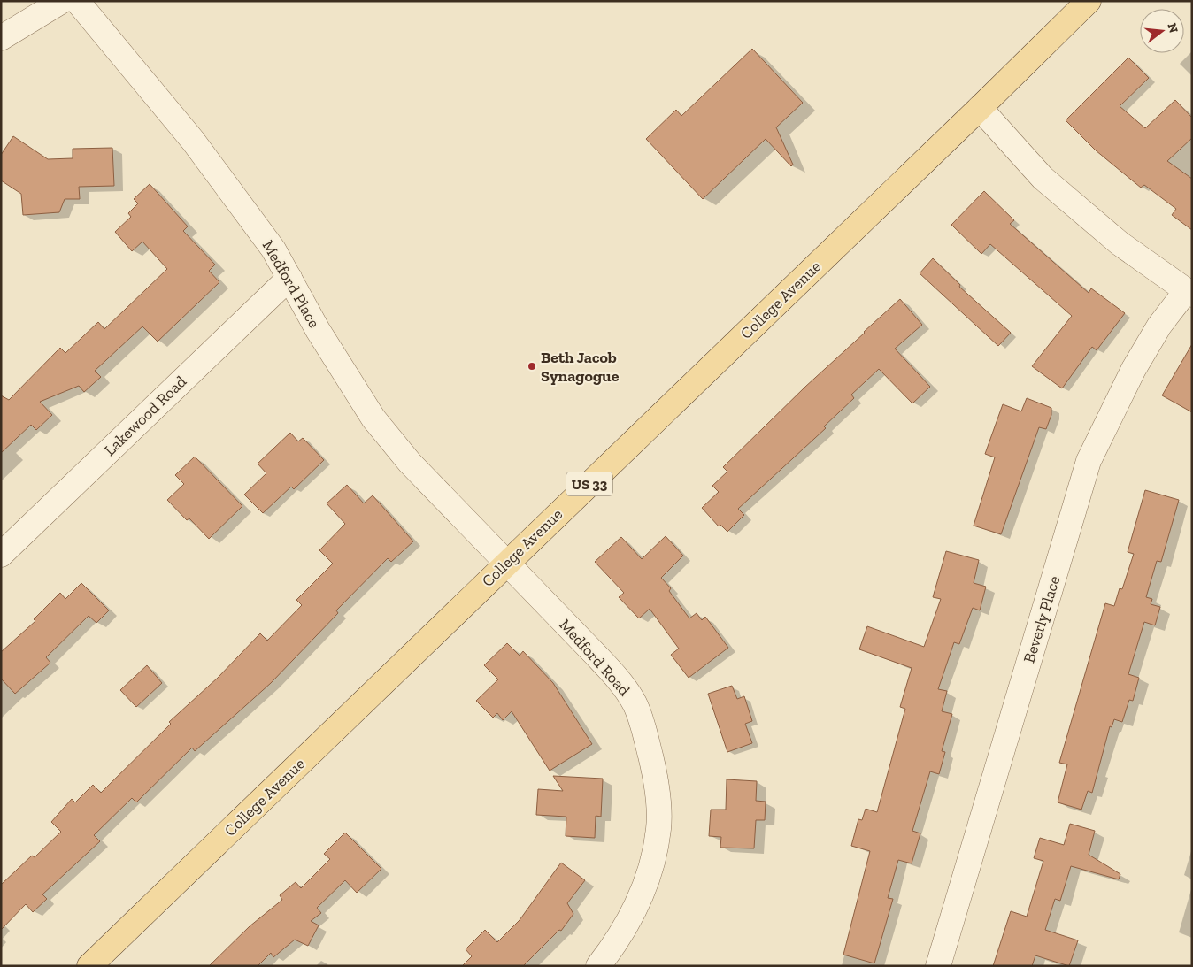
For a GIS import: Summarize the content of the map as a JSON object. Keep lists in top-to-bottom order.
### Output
{
  "streets": {
    "main road": ["College Avenue", "US 33"],
    "street": [
      "Medford Place",
      "Lakewood Road",
      "Beverly Place",
      "Medford Road"
    ]
  },
  "crossings": [
    ["Medford Place", "College Avenue"],
    ["Medford Place", "Lakewood Road"],
    ["Medford Place", "Medford Road"],
    ["College Avenue", "Medford Road"]
  ],
  "places": ["Beth Jacob Synagogue"],
  "north": "right"
}
